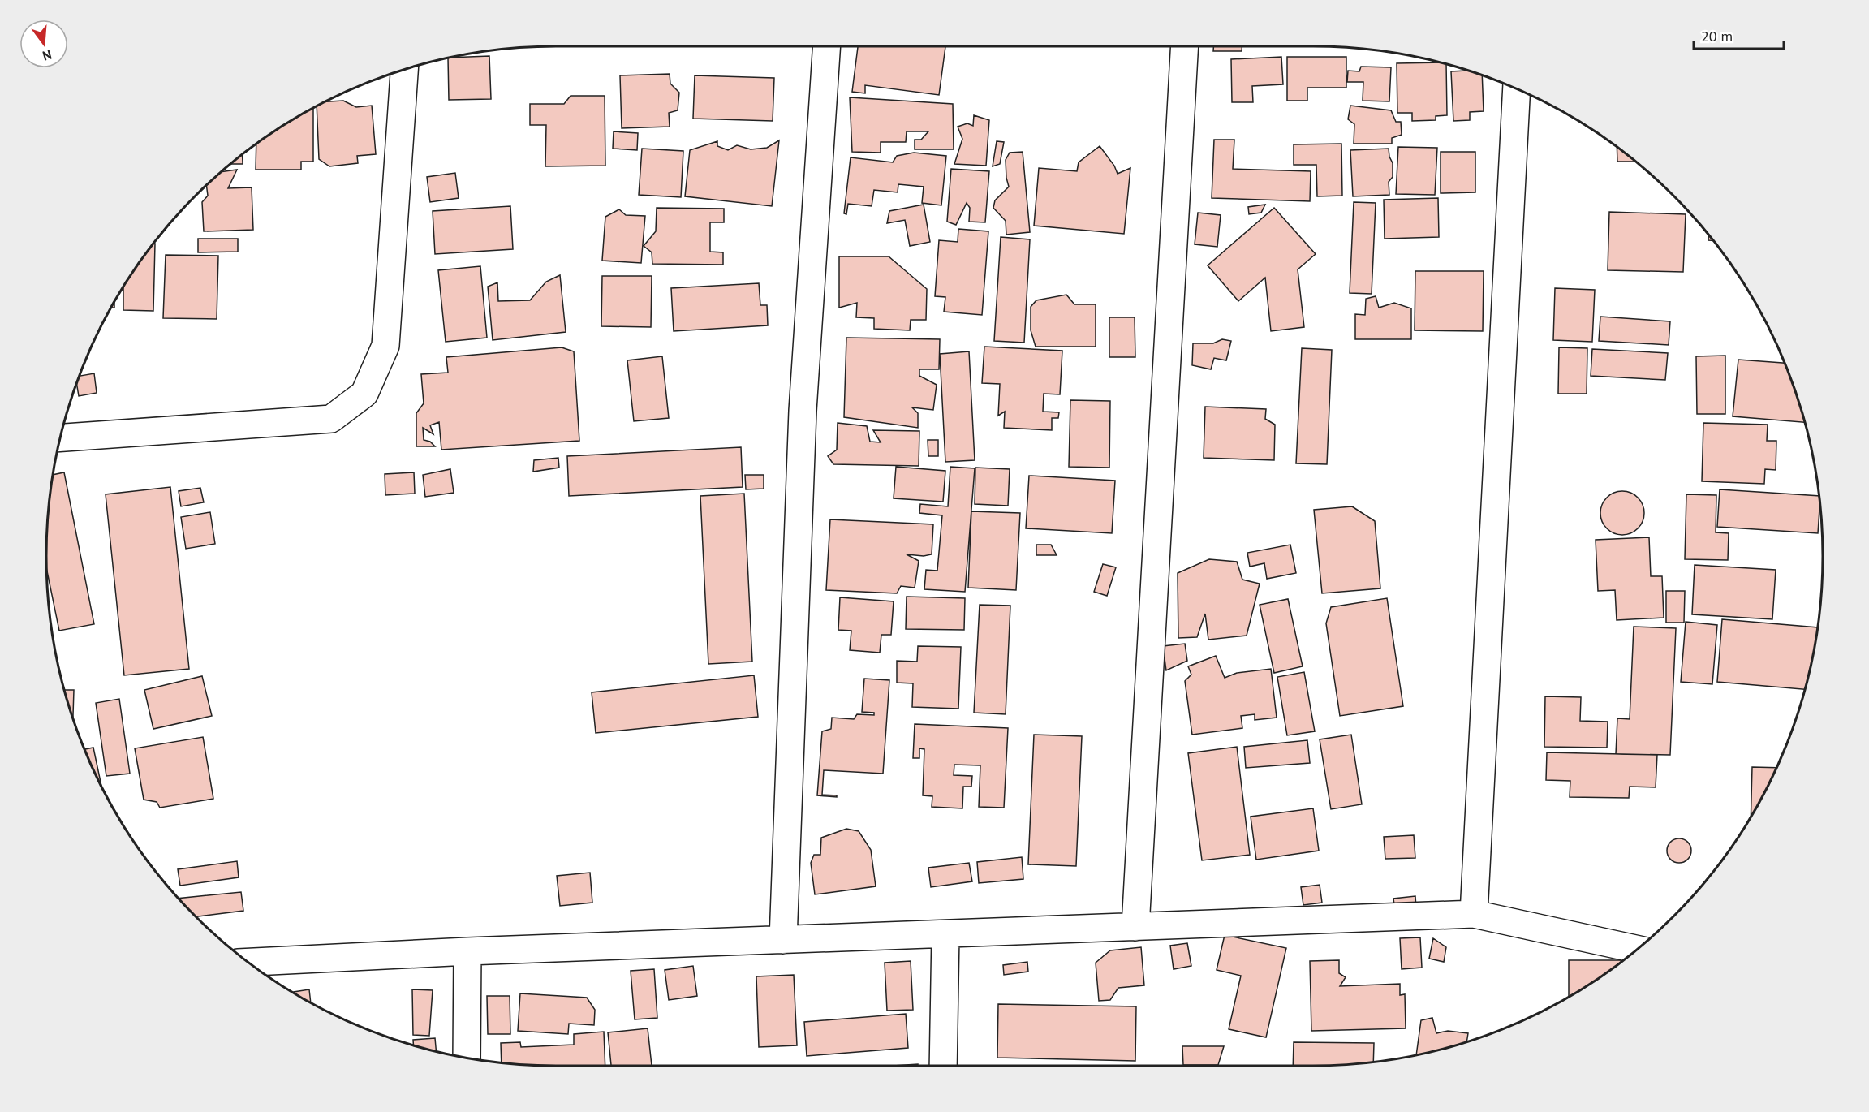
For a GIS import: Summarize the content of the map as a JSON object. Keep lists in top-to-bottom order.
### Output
{
  "scale_bar": "20 m",
  "north": "bottom"
}
